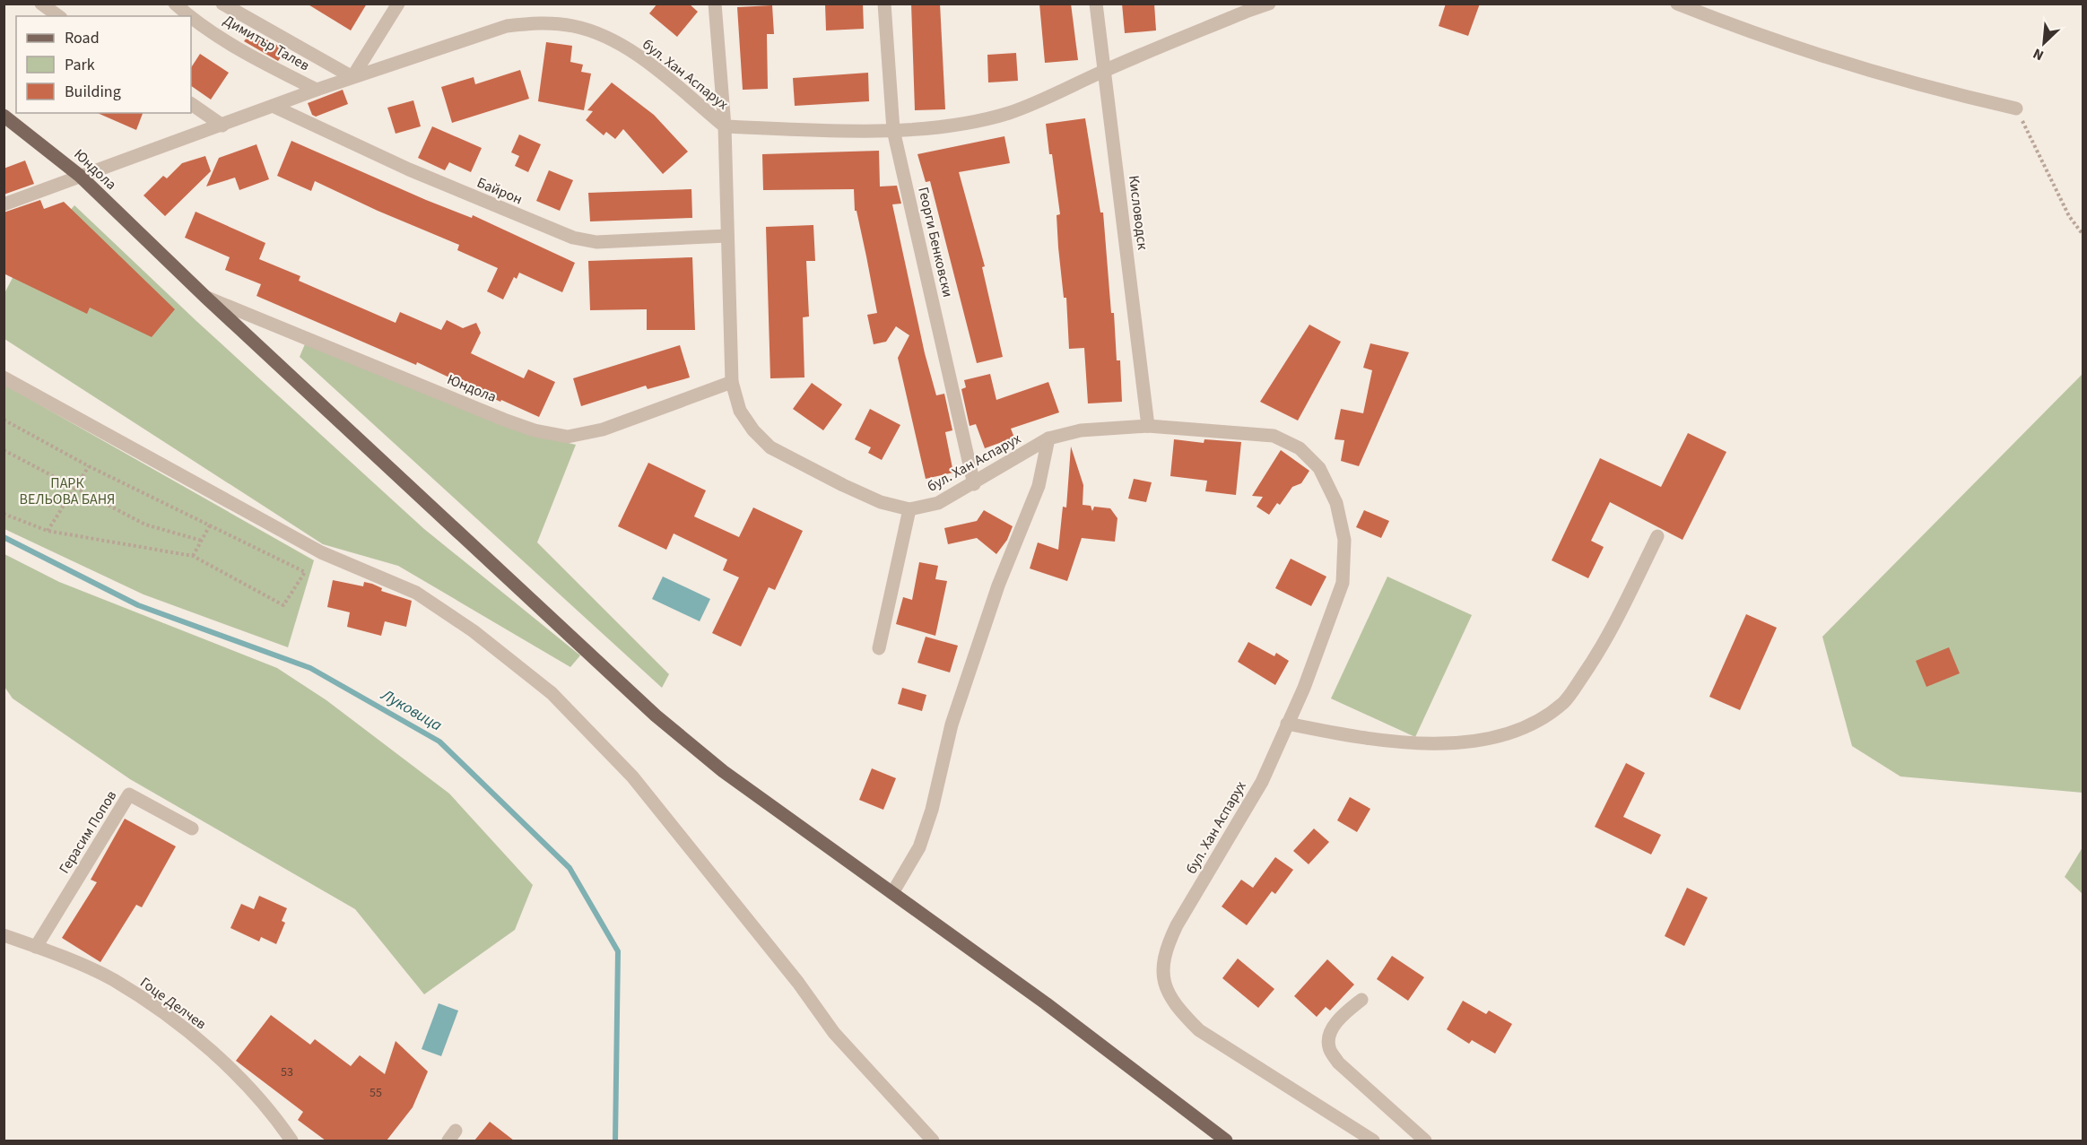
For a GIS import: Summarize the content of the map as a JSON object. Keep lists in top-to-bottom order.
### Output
{
  "streets": {
    "main road": ["Юндола"],
    "street": [
      "Димитър Талев",
      "бул. Хан Аспарух",
      "Байрон",
      "Кисловодск",
      "Георги Бенковски",
      "Герасим Попов",
      "Гоце Делчев"
    ]
  },
  "crossings": [
    ["Димитър Талев", "бул. Хан Аспарух"],
    ["бул. Хан Аспарух", "Юндола"],
    ["бул. Хан Аспарух", "Байрон"],
    ["бул. Хан Аспарух", "Кисловодск"],
    ["бул. Хан Аспарух", "Георги Бенковски"],
    ["Герасим Попов", "Гоце Делчев"]
  ],
  "water": ["Луковица"],
  "parks": ["ПАРК ВЕЛЬОВА БАНЯ"],
  "house_numbers": ["53", "55"],
  "legend": ["Road", "Park", "Building"],
  "north": "bottom left"
}
